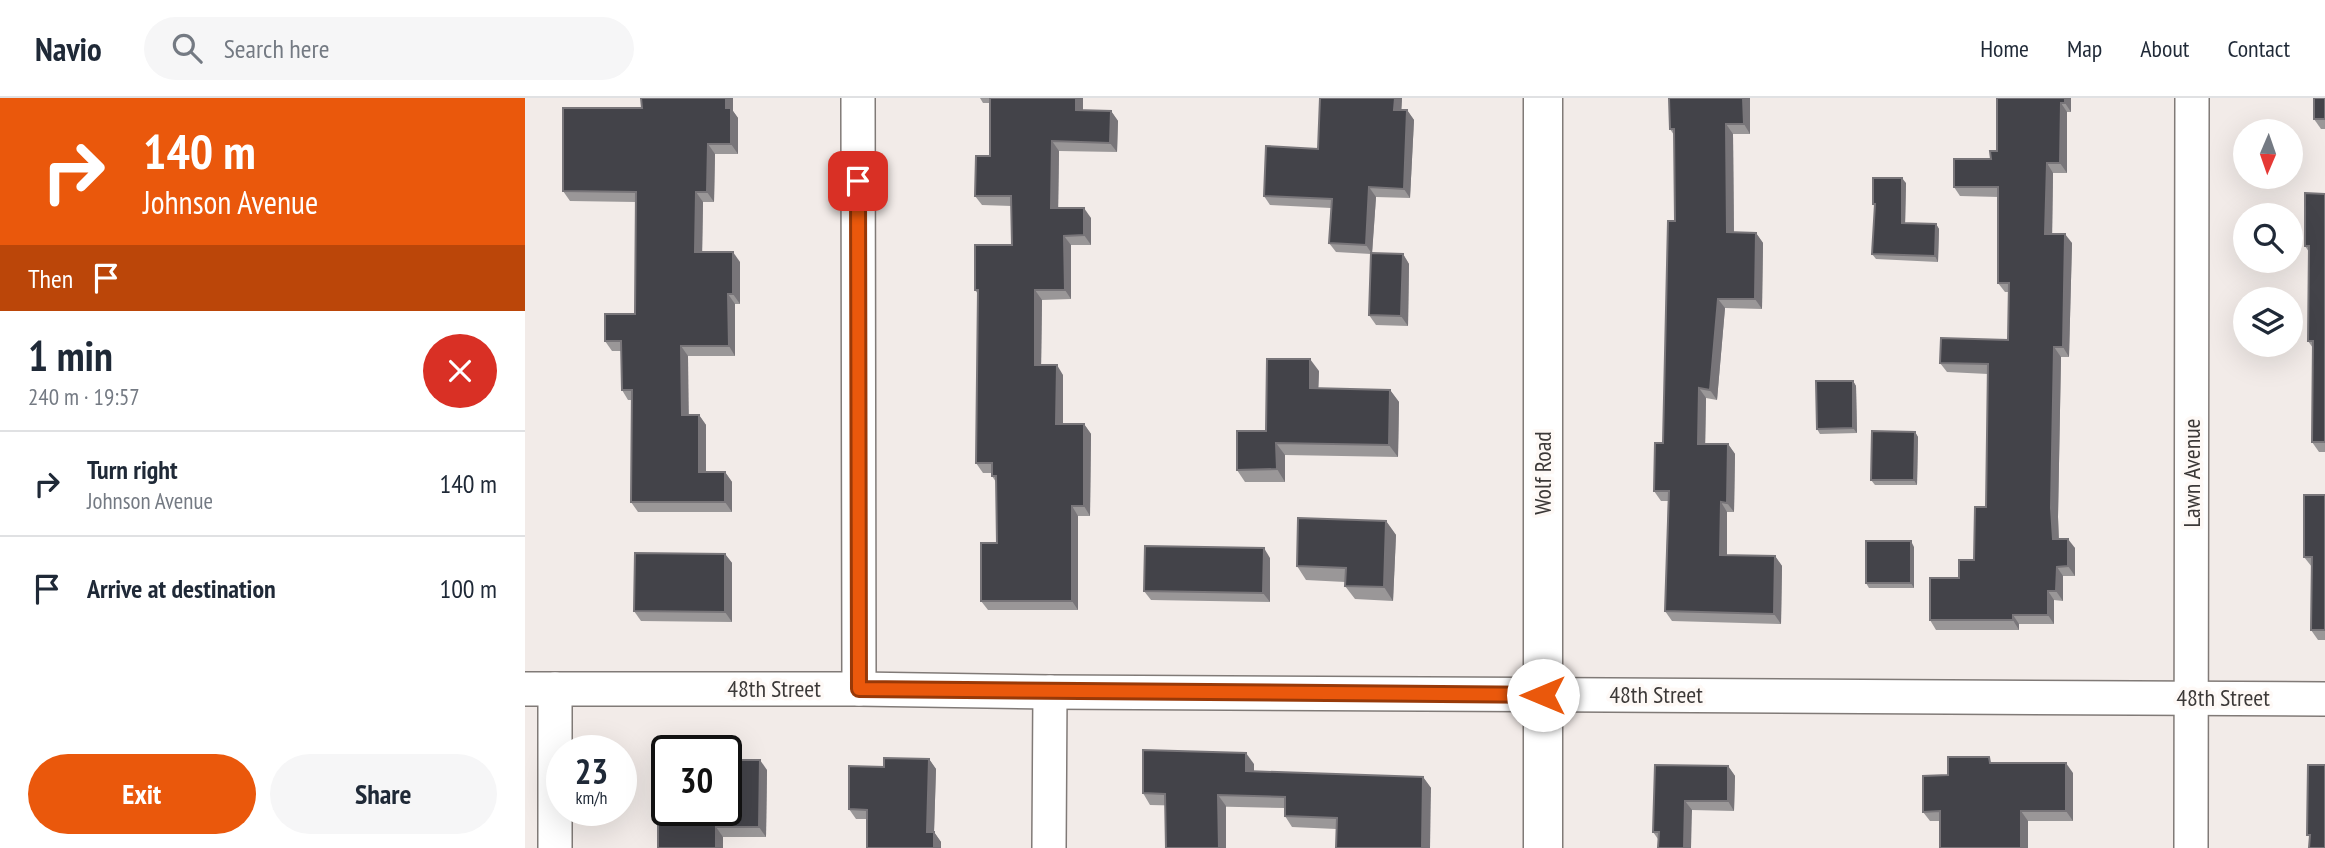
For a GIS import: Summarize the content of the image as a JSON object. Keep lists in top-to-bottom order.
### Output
{
  "streets": {
    "main road": ["Wolf Road"],
    "street": ["Lawn Avenue", "48th Street"]
  },
  "crossings": [
    ["Wolf Road", "48th Street"],
    ["Lawn Avenue", "48th Street"]
  ],
  "north": "bottom",
  "page": {
    "header": "Navio",
    "search": "Search here",
    "nav": [
      "Home",
      "Map",
      "About",
      "Contact"
    ],
    "turn": ["140 m", "Johnson Avenue"],
    "then": "Then",
    "heading": ["1 min", "240 m · 19:57"],
    "list": [
      {
        "name": "Turn right",
        "note": "Johnson Avenue",
        "value": "140 m"
      },
      {
        "name": "Arrive at destination",
        "value": "100 m"
      }
    ],
    "speed": "23 km/h",
    "limit": "30",
    "buttons": ["Exit", "Share"]
  }
}
